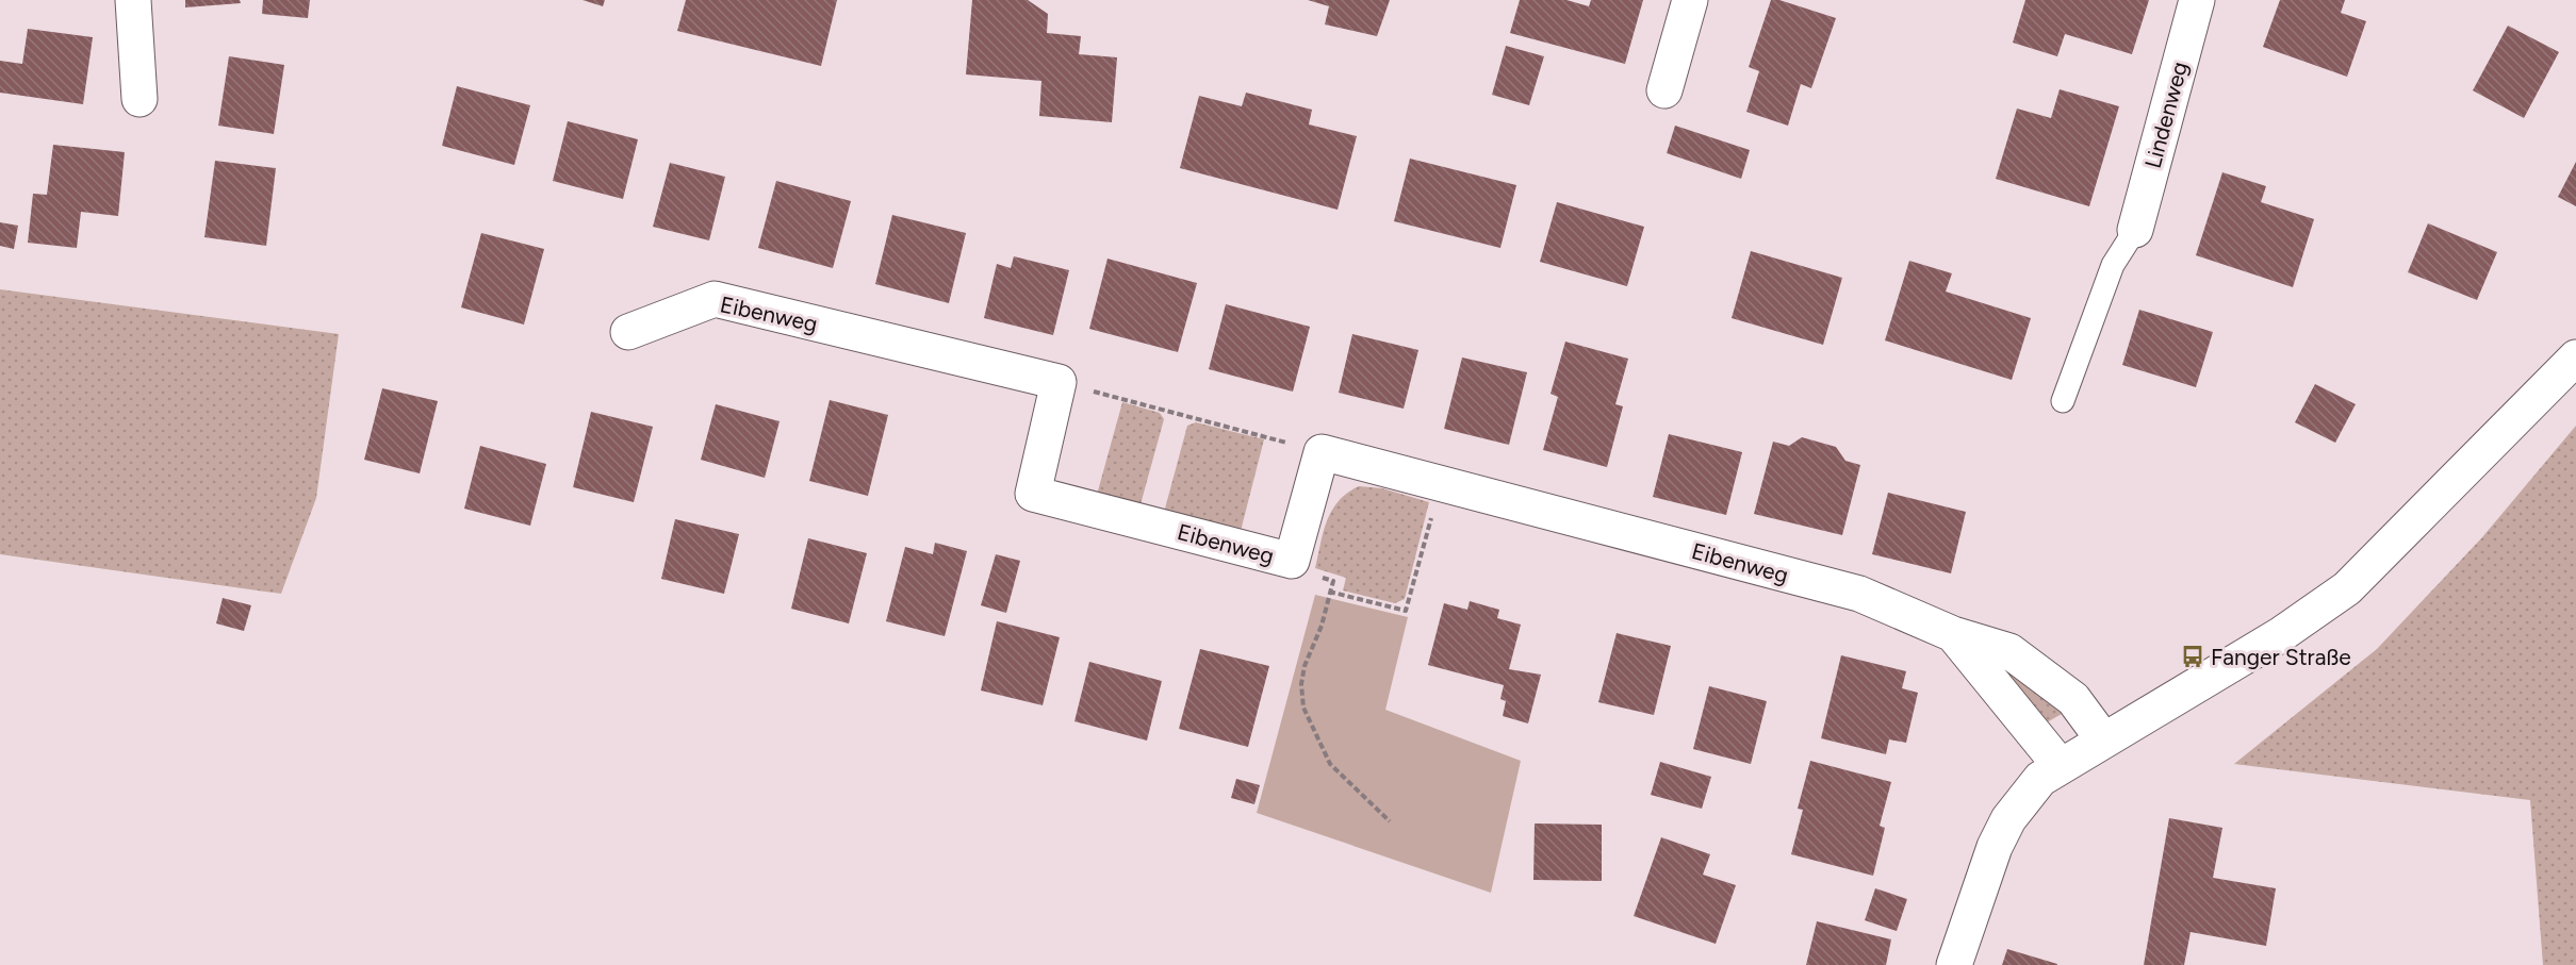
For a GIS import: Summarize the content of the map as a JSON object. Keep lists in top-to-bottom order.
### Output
{
  "streets": {
    "street": ["Lindenweg", "Eibenweg"]
  },
  "places": {
    "bus stop": ["Fanger Straße"]
  }
}
